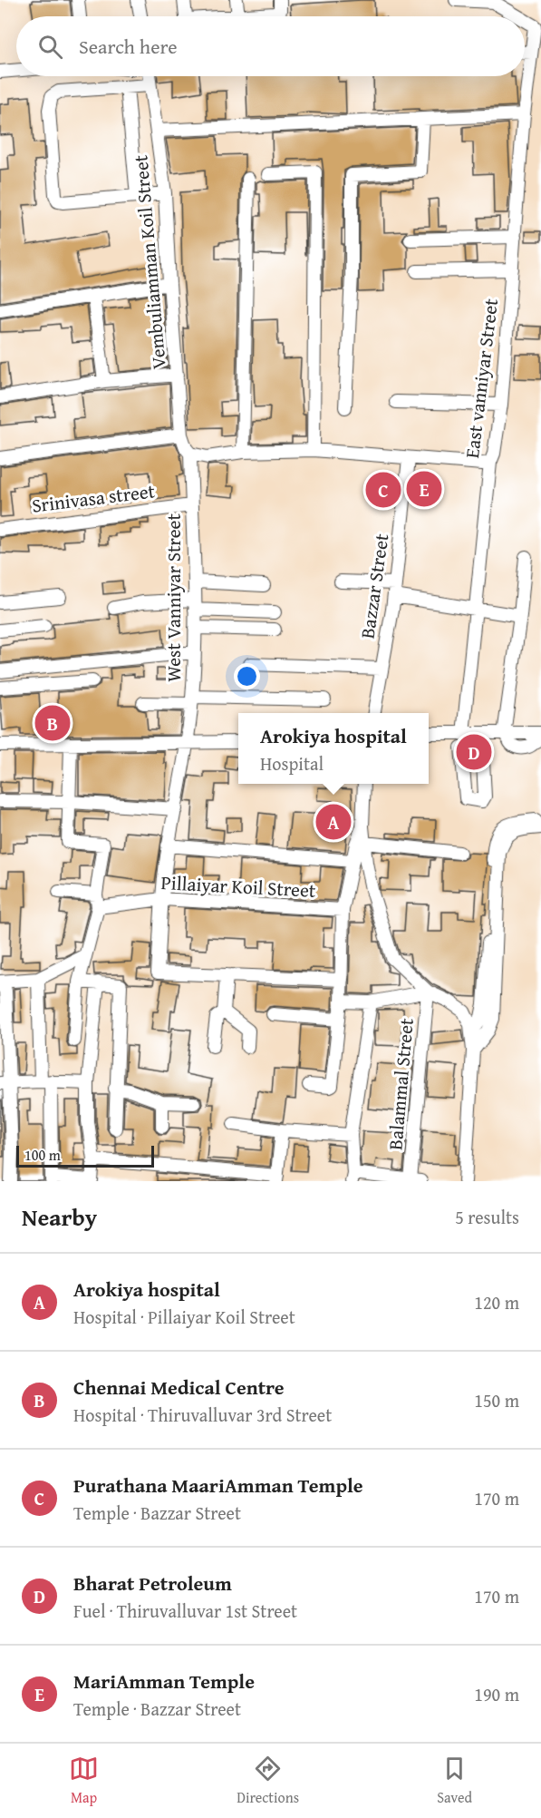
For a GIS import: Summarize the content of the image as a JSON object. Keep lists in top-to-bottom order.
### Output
{
  "streets": {
    "street": [
      "Vembuliamman Koil Street",
      "East vanniyar Street",
      "Srinivasa street",
      "Bazzar Street",
      "West Vanniyar Street",
      "Pillaiyar Koil Street",
      "Balammal Street"
    ]
  },
  "crossings": [
    ["Vembuliamman Koil Street", "West Vanniyar Street"],
    ["Srinivasa street", "West Vanniyar Street"],
    ["West Vanniyar Street", "Pillaiyar Koil Street"]
  ],
  "scale_bar": "100 m",
  "page": {
    "search": "Search here",
    "pins": [
      "E",
      "C",
      "B",
      "D",
      "A"
    ],
    "popup": ["Arokiya hospital", "Hospital"],
    "scale": "100 m",
    "heading": ["Nearby", "5 results"],
    "list": [
      {
        "mark": "A",
        "name": "Arokiya hospital",
        "note": "Hospital · Pillaiyar Koil Street",
        "value": "120 m"
      },
      {
        "mark": "B",
        "name": "Chennai Medical Centre",
        "note": "Hospital · Thiruvalluvar 3rd Street",
        "value": "150 m"
      },
      {
        "mark": "C",
        "name": "Purathana MaariAmman Temple",
        "note": "Temple · Bazzar Street",
        "value": "170 m"
      },
      {
        "mark": "D",
        "name": "Bharat Petroleum",
        "note": "Fuel · Thiruvalluvar 1st Street",
        "value": "170 m"
      },
      {
        "mark": "E",
        "name": "MariAmman Temple",
        "note": "Temple · Bazzar Street",
        "value": "190 m"
      }
    ],
    "nav": ["Map", "Directions", "Saved"]
  }
}
